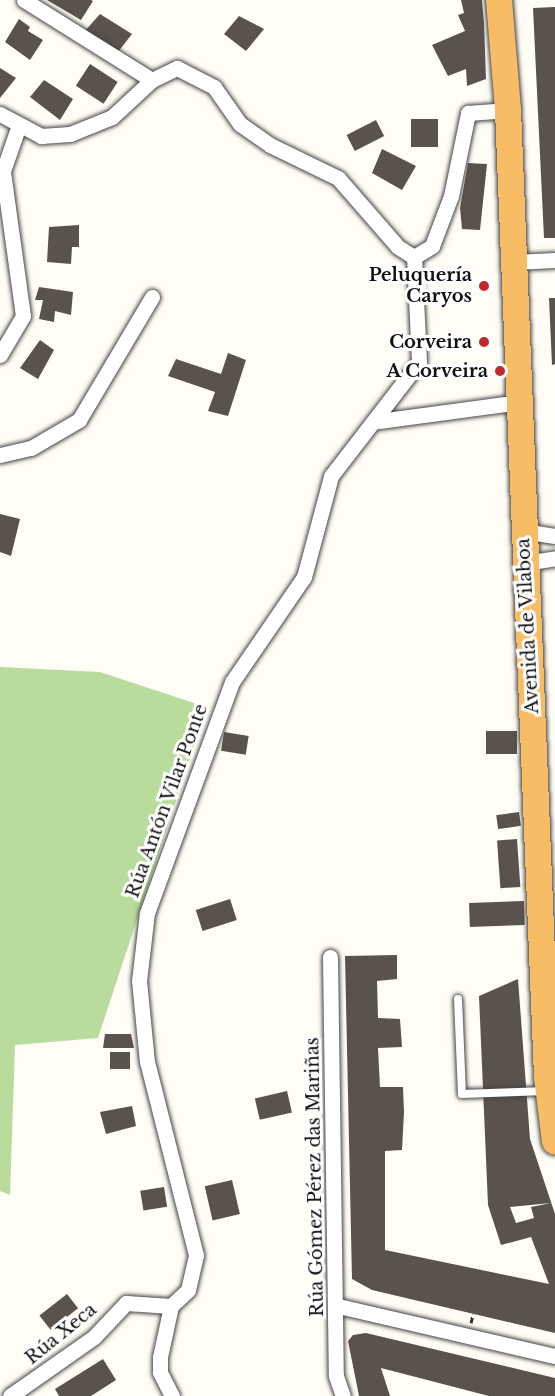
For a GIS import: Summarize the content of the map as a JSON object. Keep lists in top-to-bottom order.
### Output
{
  "streets": {
    "highway": ["Avenida de Vilaboa"],
    "street": ["Rúa Antón Vilar Ponte", "Rúa Gómez Pérez das Mariñas", "Rúa Xeca"]
  },
  "crossings": [
    ["Rúa Antón Vilar Ponte", "Rúa Xeca"]
  ],
  "places": ["Peluquería Caryos", "Corveira", "A Corveira"]
}
